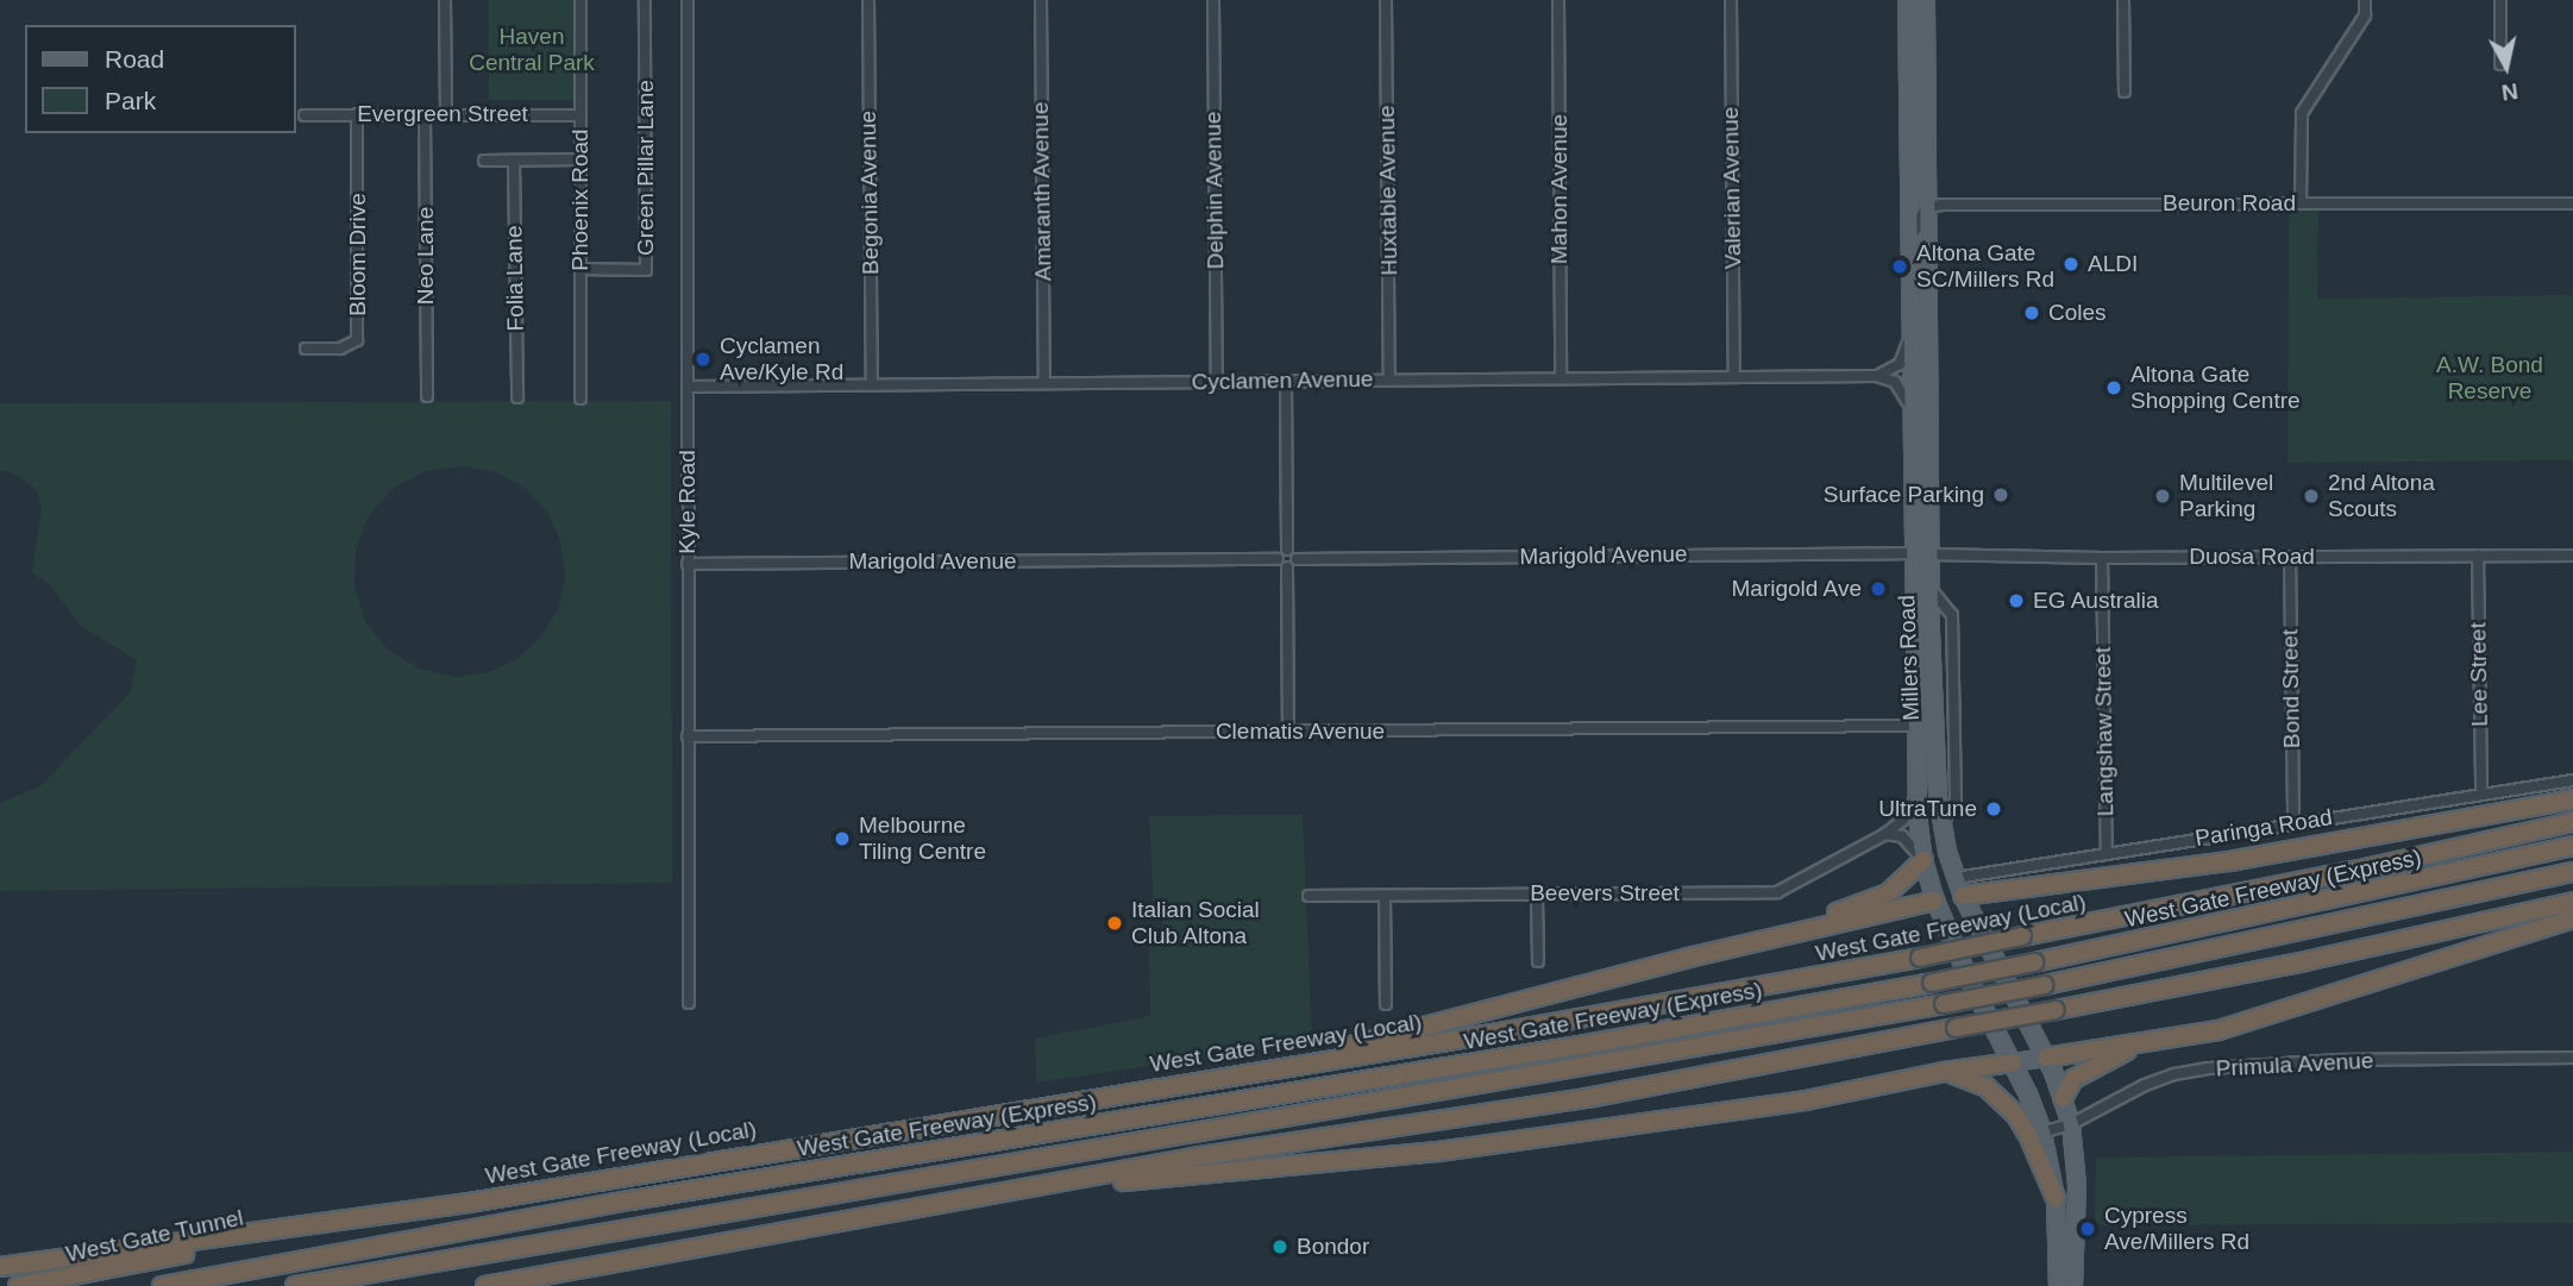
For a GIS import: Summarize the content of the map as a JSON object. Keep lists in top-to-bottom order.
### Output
{
  "streets": {
    "highway": ["West Gate Freeway (Express)", "West Gate Freeway (Local)", "West Gate Tunnel"],
    "main road": ["Millers Road"],
    "street": [
      "Evergreen Street",
      "Green Pillar Lane",
      "Valerian Avenue",
      "Mahon Avenue",
      "Delphin Avenue",
      "Huxtable Avenue",
      "Amaranth Avenue",
      "Begonia Avenue",
      "Phoenix Road",
      "Beuron Road",
      "Bloom Drive",
      "Neo Lane",
      "Folia Lane",
      "Cyclamen Avenue",
      "Kyle Road",
      "Marigold Avenue",
      "Duosa Road",
      "Lee Street",
      "Bond Street",
      "Clematis Avenue",
      "Langshaw Street",
      "Paringa Road",
      "Beevers Street",
      "Primula Avenue"
    ]
  },
  "crossings": [
    ["Evergreen Street", "Phoenix Road"],
    ["Evergreen Street", "Bloom Drive"],
    ["Evergreen Street", "Neo Lane"],
    ["Green Pillar Lane", "Phoenix Road"],
    ["Valerian Avenue", "Cyclamen Avenue"],
    ["Mahon Avenue", "Cyclamen Avenue"],
    ["Delphin Avenue", "Cyclamen Avenue"],
    ["Huxtable Avenue", "Cyclamen Avenue"],
    ["Amaranth Avenue", "Cyclamen Avenue"],
    ["Begonia Avenue", "Cyclamen Avenue"],
    ["Beuron Road", "Millers Road"],
    ["Cyclamen Avenue", "Kyle Road"],
    ["Kyle Road", "Marigold Avenue"],
    ["Kyle Road", "Clematis Avenue"],
    ["Marigold Avenue", "Millers Road"],
    ["Duosa Road", "Millers Road"],
    ["Duosa Road", "Lee Street"],
    ["Duosa Road", "Bond Street"],
    ["Duosa Road", "Langshaw Street"],
    ["Millers Road", "Clematis Avenue"],
    ["Millers Road", "Paringa Road"],
    ["Millers Road", "Beevers Street"],
    ["Millers Road", "Primula Avenue"],
    ["Lee Street", "Paringa Road"],
    ["Bond Street", "Paringa Road"],
    ["Langshaw Street", "Paringa Road"],
    ["West Gate Freeway (Local)", "West Gate Tunnel"]
  ],
  "parks": ["Haven Central Park", "A.W. Bond Reserve"],
  "places": [
    "ALDI",
    "Altona Gate SC/Millers Rd",
    "Coles",
    "Cyclamen Ave/Kyle Rd",
    "Altona Gate Shopping Centre",
    "Surface Parking",
    "Multilevel Parking",
    "2nd Altona Scouts",
    "Marigold Ave",
    "EG Australia",
    "UltraTune",
    "Melbourne Tiling Centre",
    "Italian Social Club Altona",
    "Cypress Ave/Millers Rd",
    "Bondor"
  ],
  "legend": ["Road", "Park"],
  "north": "bottom"
}
